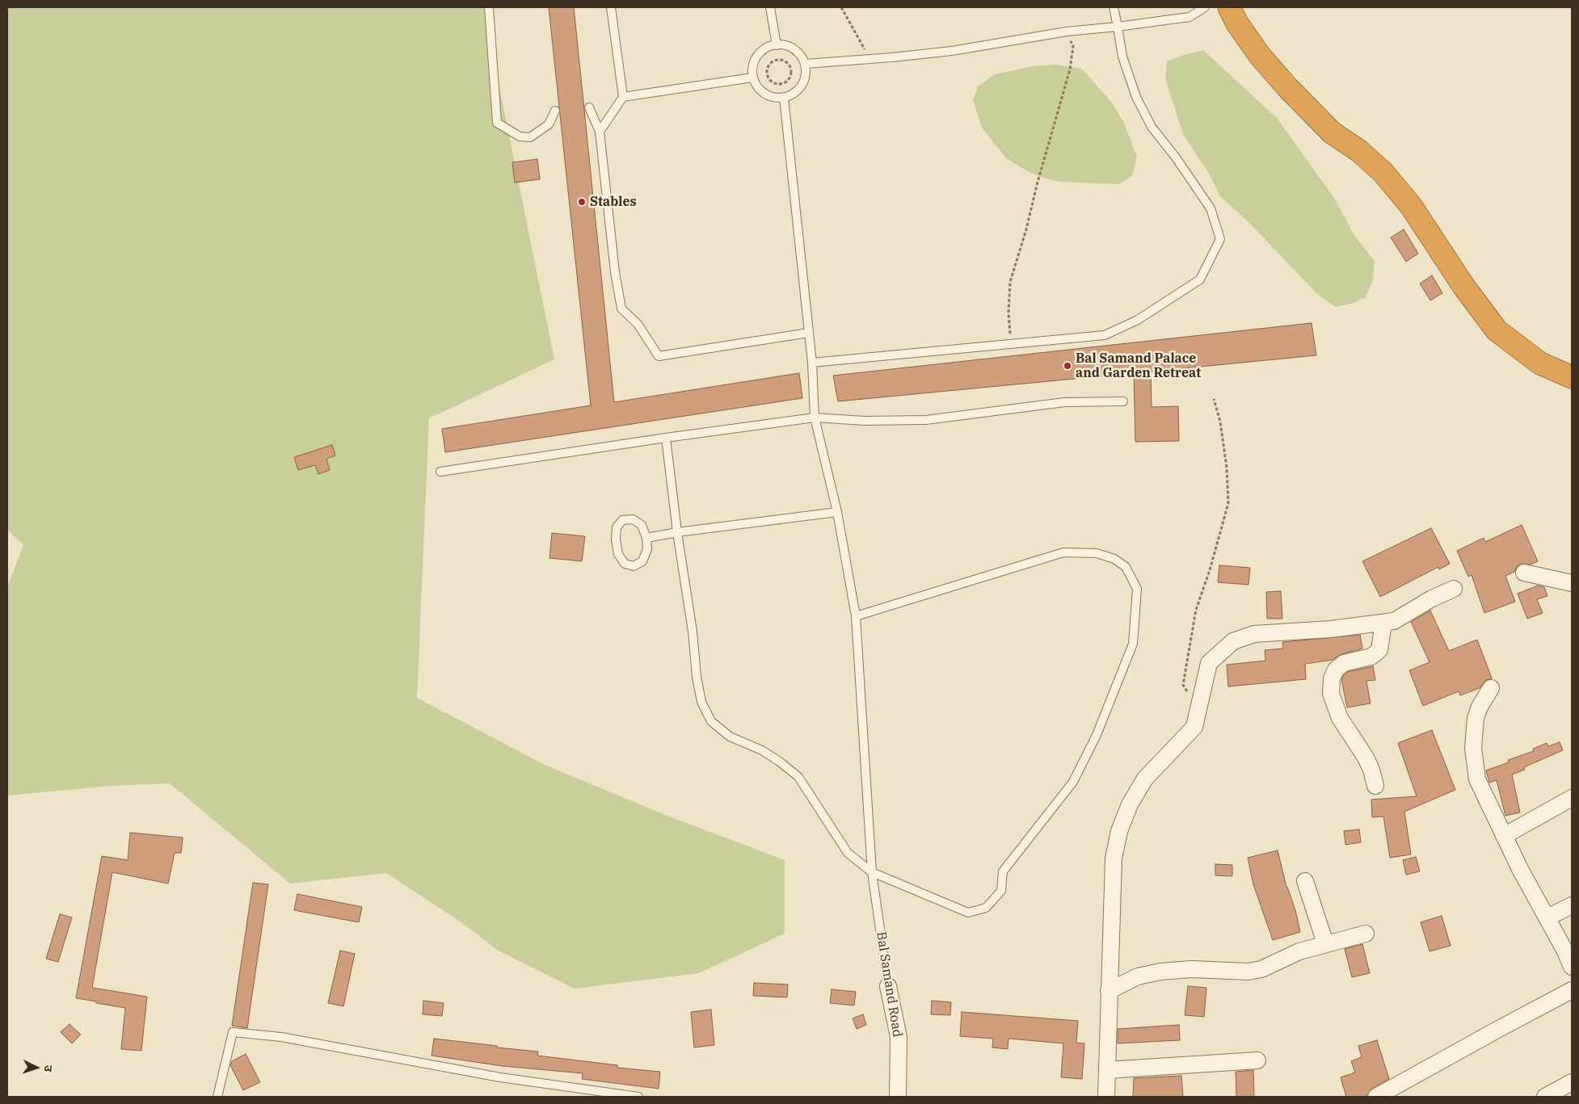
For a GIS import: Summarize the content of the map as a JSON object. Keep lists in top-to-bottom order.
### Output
{
  "streets": {
    "street": ["Bal Samand Road"]
  },
  "places": ["Stables", "Bal Samand Palace and Garden Retreat"],
  "north": "right"
}
